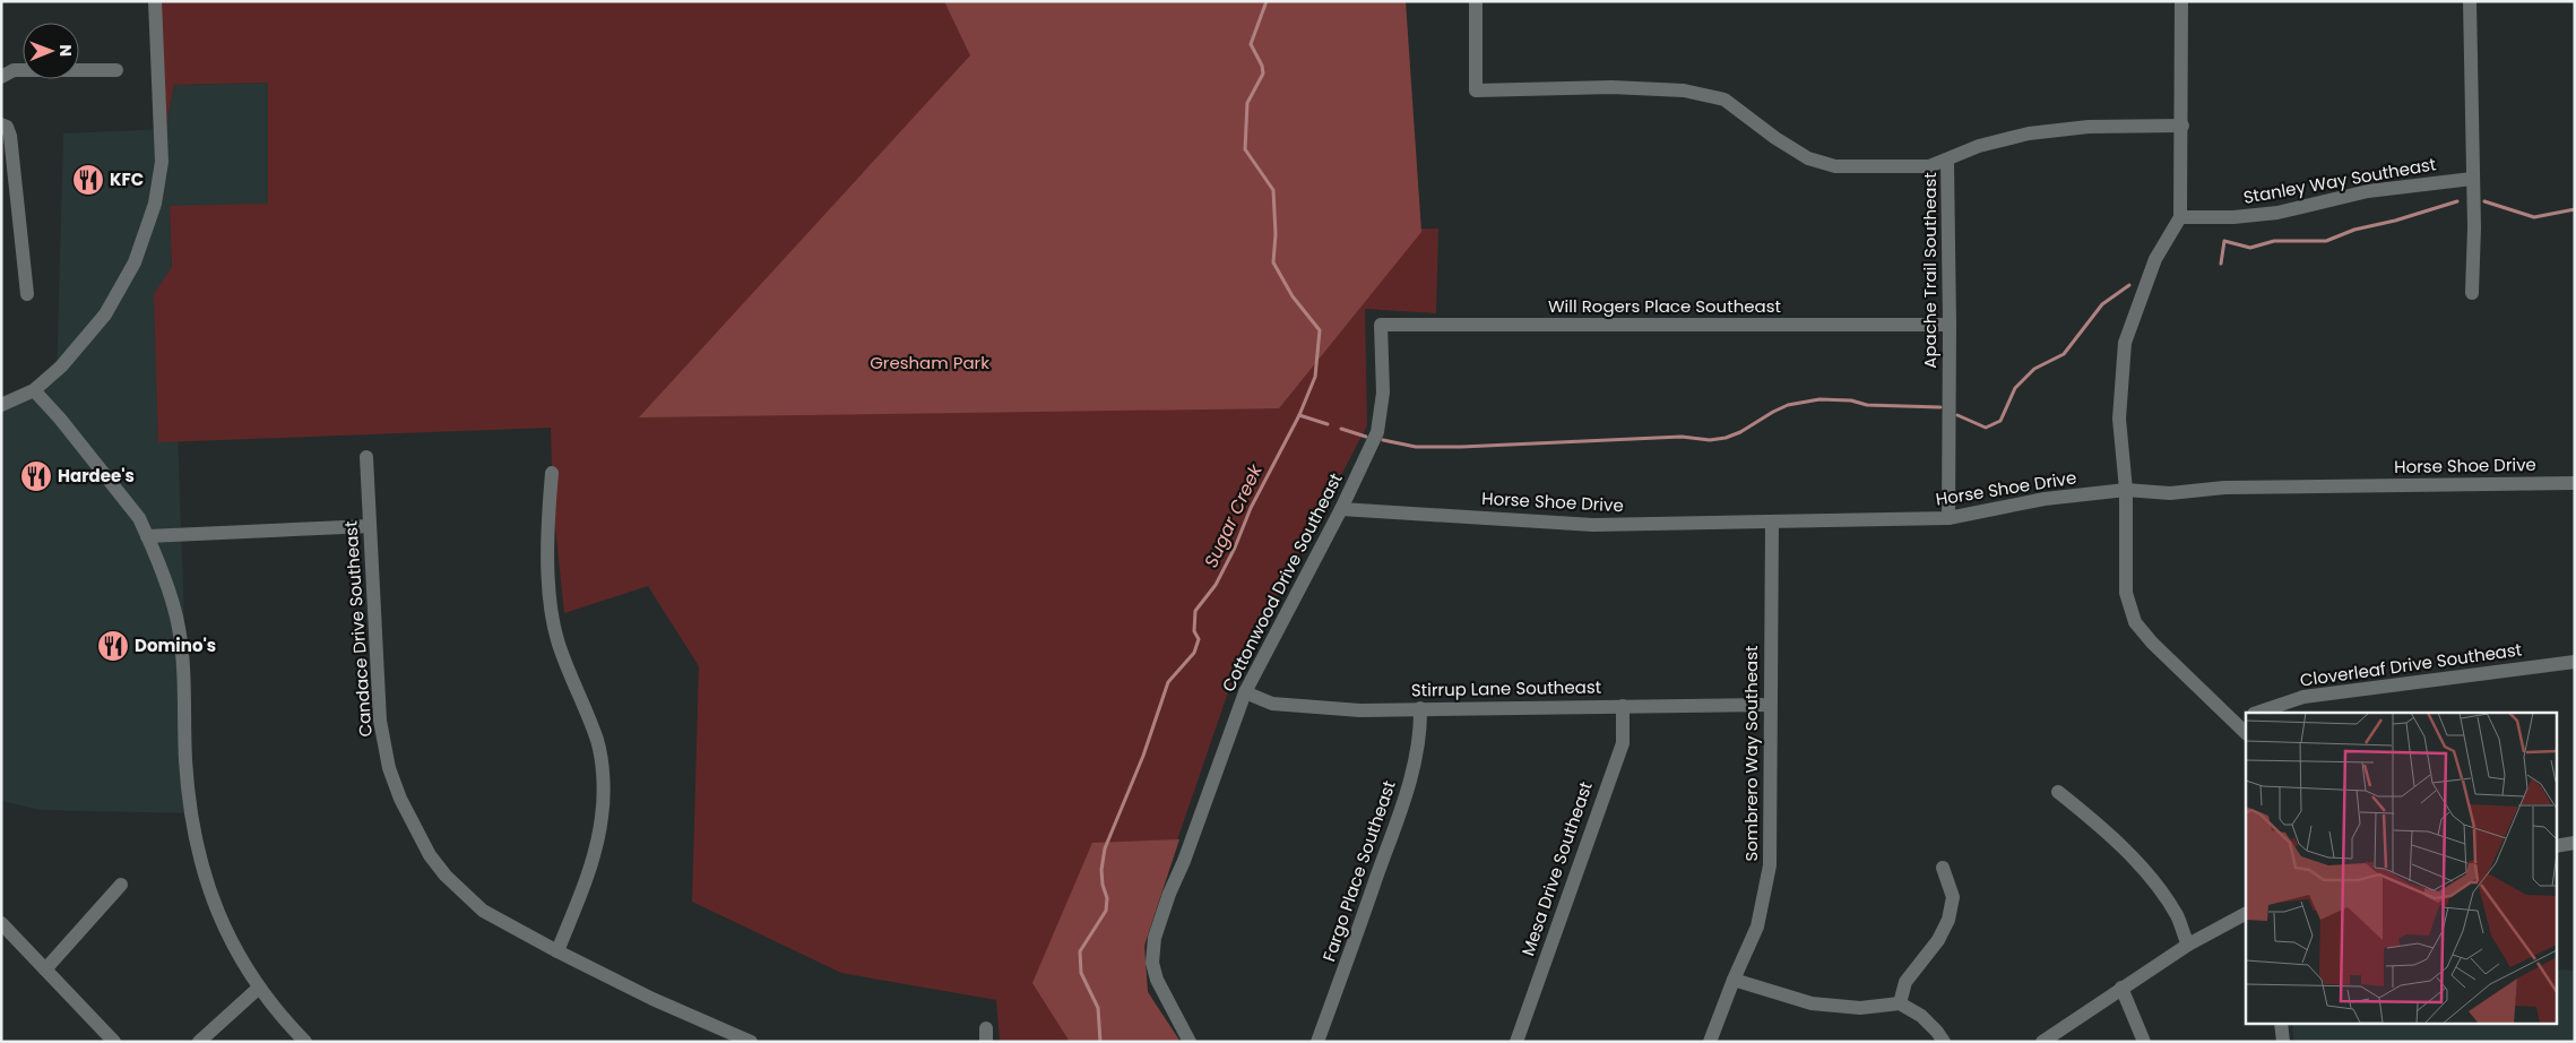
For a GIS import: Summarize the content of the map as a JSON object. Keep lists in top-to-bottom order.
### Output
{
  "streets": {
    "street": [
      "Stanley Way Southeast",
      "Apache Trail Southeast",
      "Will Rogers Place Southeast",
      "Horse Shoe Drive",
      "Cottonwood Drive Southeast",
      "Candace Drive Southeast",
      "Cloverleaf Drive Southeast",
      "Stirrup Lane Southeast",
      "Sombrero Way Southeast",
      "Mesa Drive Southeast",
      "Fargo Place Southeast"
    ]
  },
  "crossings": [
    ["Apache Trail Southeast", "Will Rogers Place Southeast"],
    ["Apache Trail Southeast", "Horse Shoe Drive"],
    ["Will Rogers Place Southeast", "Cottonwood Drive Southeast"],
    ["Horse Shoe Drive", "Cottonwood Drive Southeast"],
    ["Horse Shoe Drive", "Sombrero Way Southeast"],
    ["Cottonwood Drive Southeast", "Stirrup Lane Southeast"],
    ["Stirrup Lane Southeast", "Sombrero Way Southeast"],
    ["Stirrup Lane Southeast", "Mesa Drive Southeast"],
    ["Stirrup Lane Southeast", "Fargo Place Southeast"]
  ],
  "water": ["Sugar Creek"],
  "parks": ["Gresham Park"],
  "places": {
    "restaurant": ["KFC", "Hardee's", "Domino's"]
  },
  "north": "right"
}
